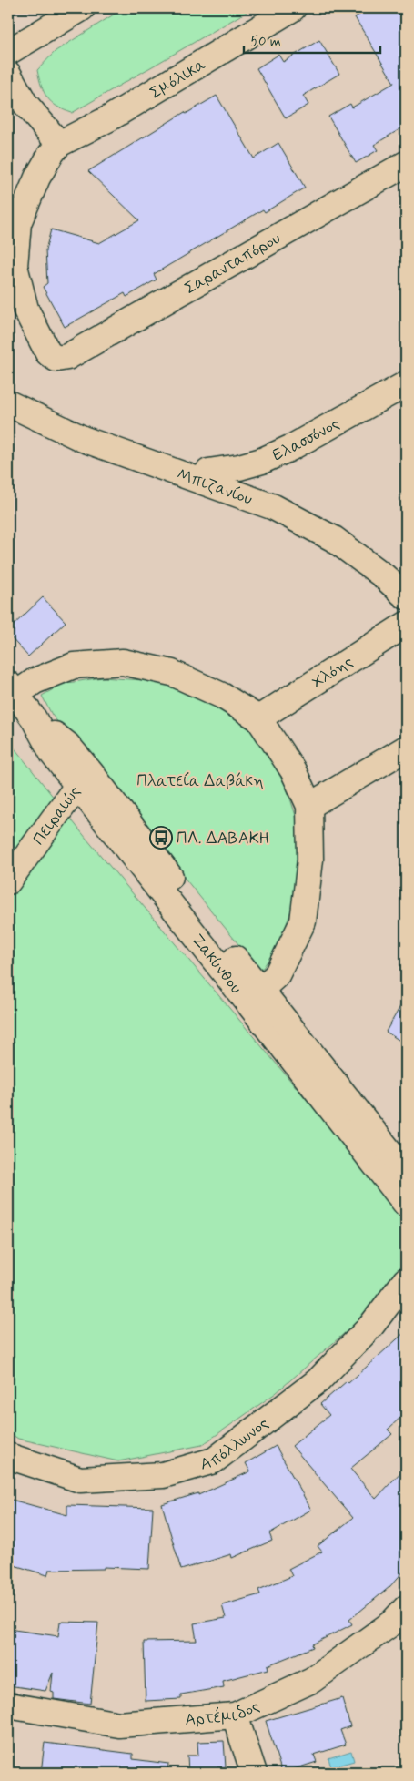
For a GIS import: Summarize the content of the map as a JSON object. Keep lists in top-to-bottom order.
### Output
{
  "streets": {
    "street": [
      "Σμόλικα",
      "Σαρανταπόρου",
      "Ελασσόνος",
      "Μπιζανίου",
      "Χλόης",
      "Πειραιώς",
      "Ζακύνθου",
      "Απόλλωνος",
      "Αρτέμιδος"
    ]
  },
  "crossings": [
    ["Σμόλικα", "Σαρανταπόρου"],
    ["Ελασσόνος", "Μπιζανίου"],
    ["Πειραιώς", "Ζακύνθου"]
  ],
  "parks": ["Πλατεία Δαβάκη"],
  "places": {
    "bus stop": ["ΠΛ. ΔΑΒΑΚΗ"]
  },
  "scale_bar": "50 m"
}
